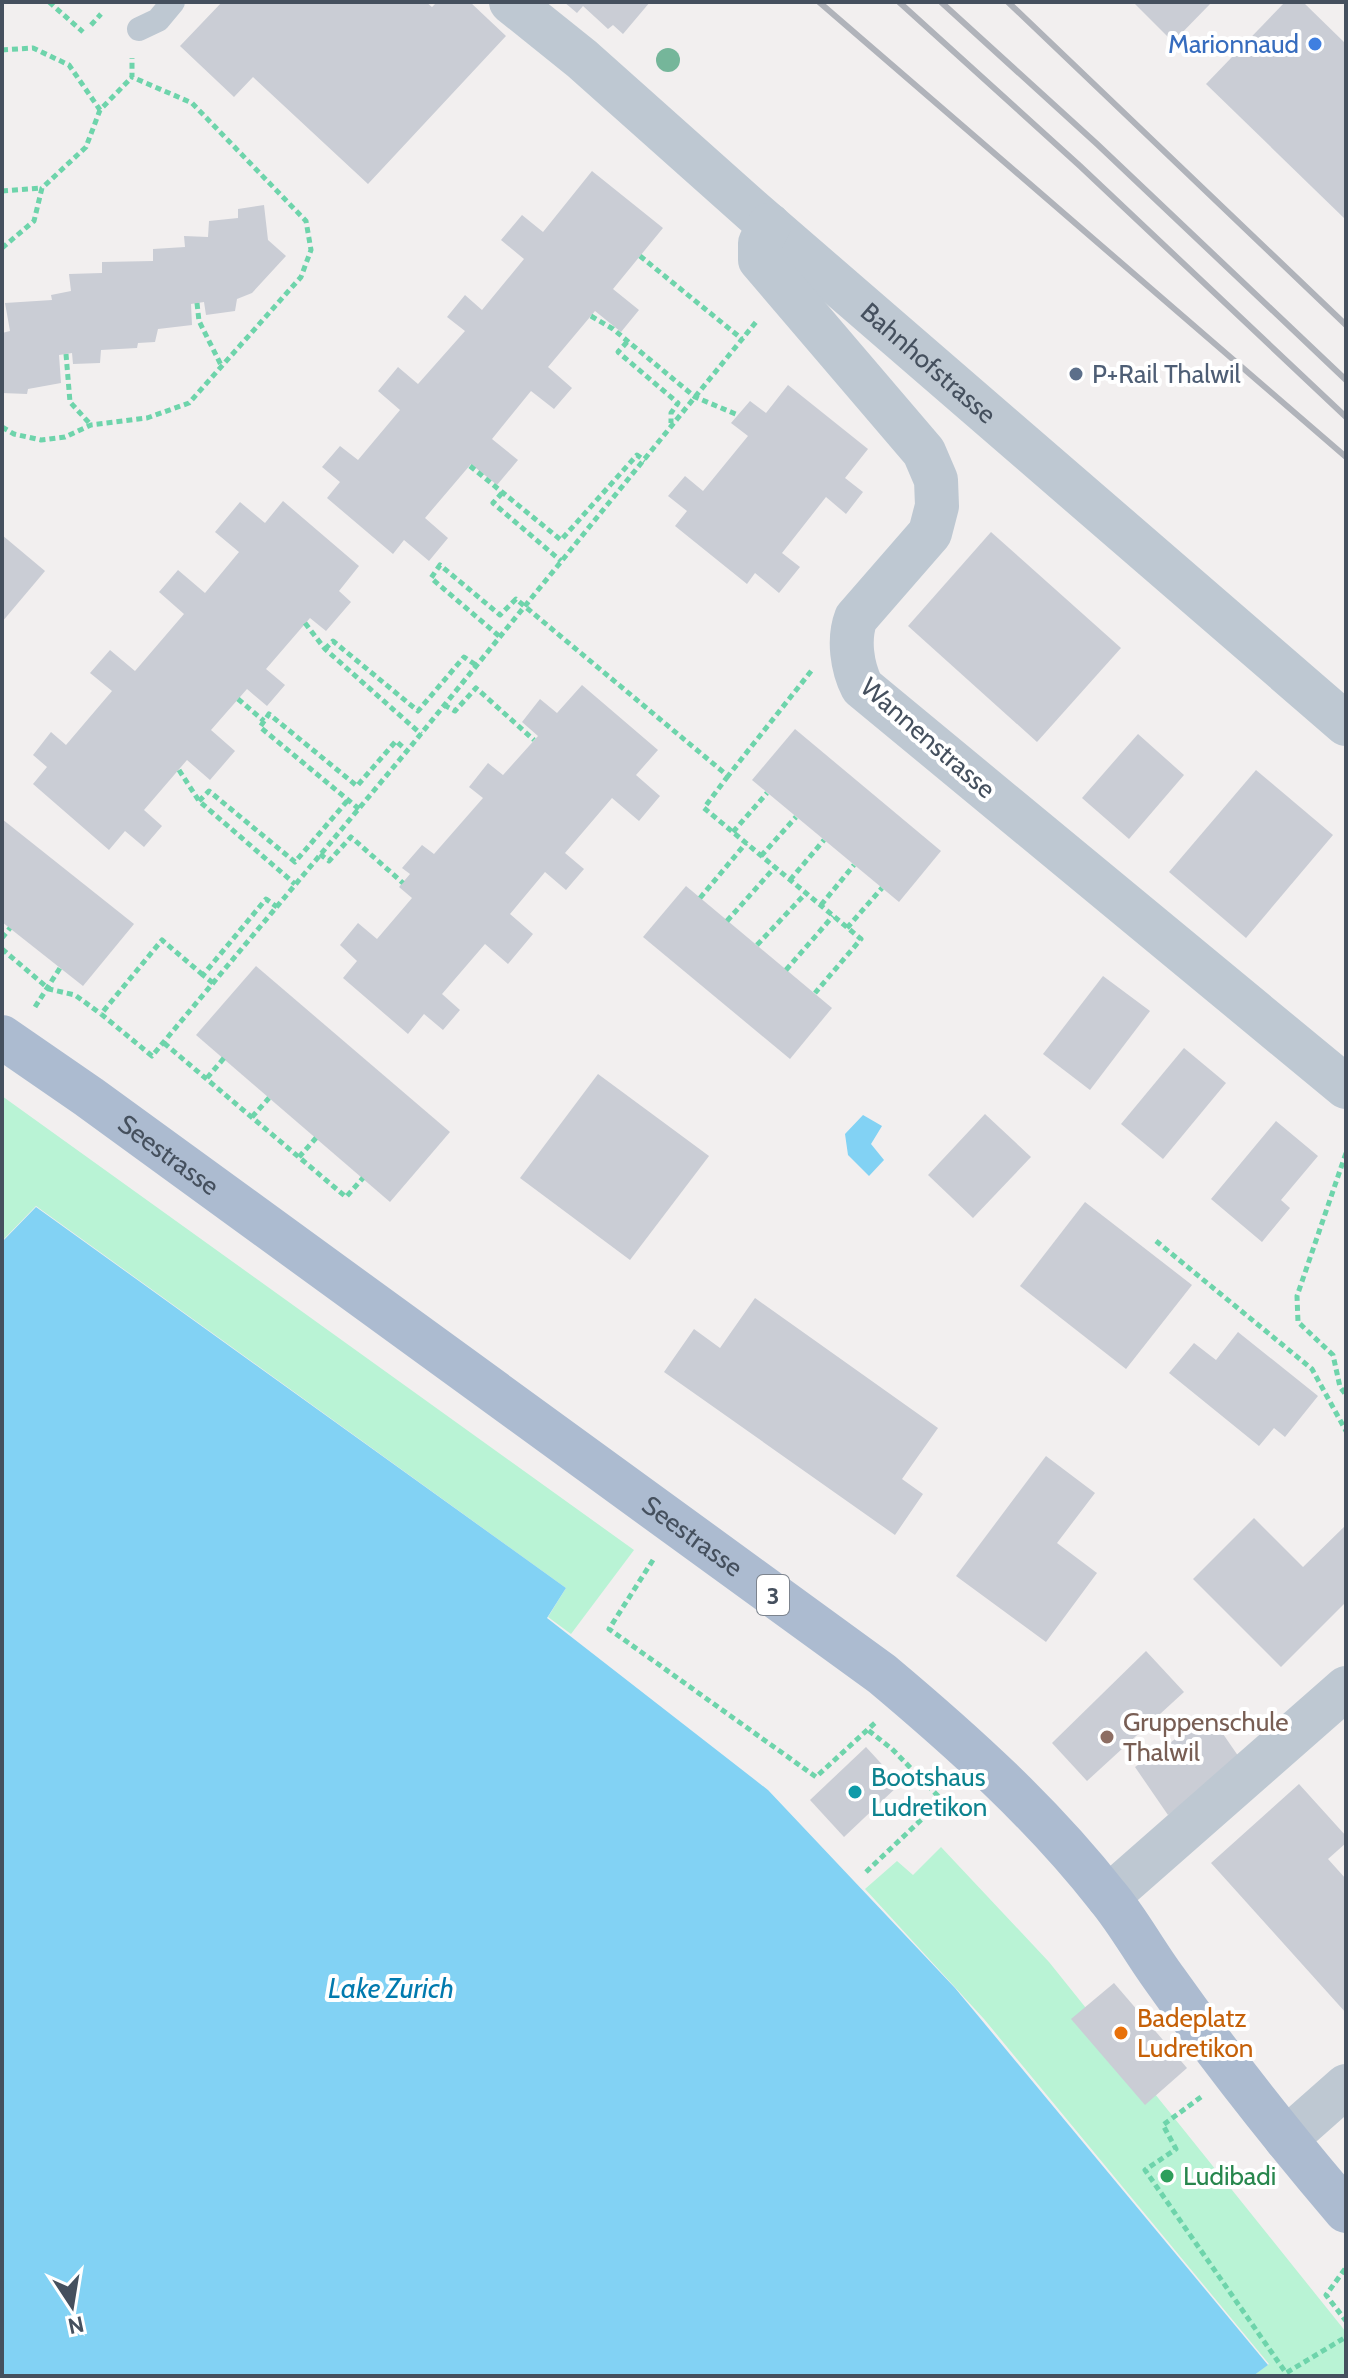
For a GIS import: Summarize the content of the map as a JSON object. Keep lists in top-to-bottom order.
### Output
{
  "streets": {
    "main road": ["Seestrasse", "3"],
    "street": ["Bahnhofstrasse", "Wannenstrasse"]
  },
  "crossings": [
    ["Bahnhofstrasse", "Wannenstrasse"]
  ],
  "water": ["Lake Zurich"],
  "places": [
    "Marionnaud",
    "P+Rail Thalwil",
    "Gruppenschule Thalwil",
    "Bootshaus Ludretikon",
    "Badeplatz Ludretikon",
    "Ludibadi"
  ],
  "north": "bottom"
}
